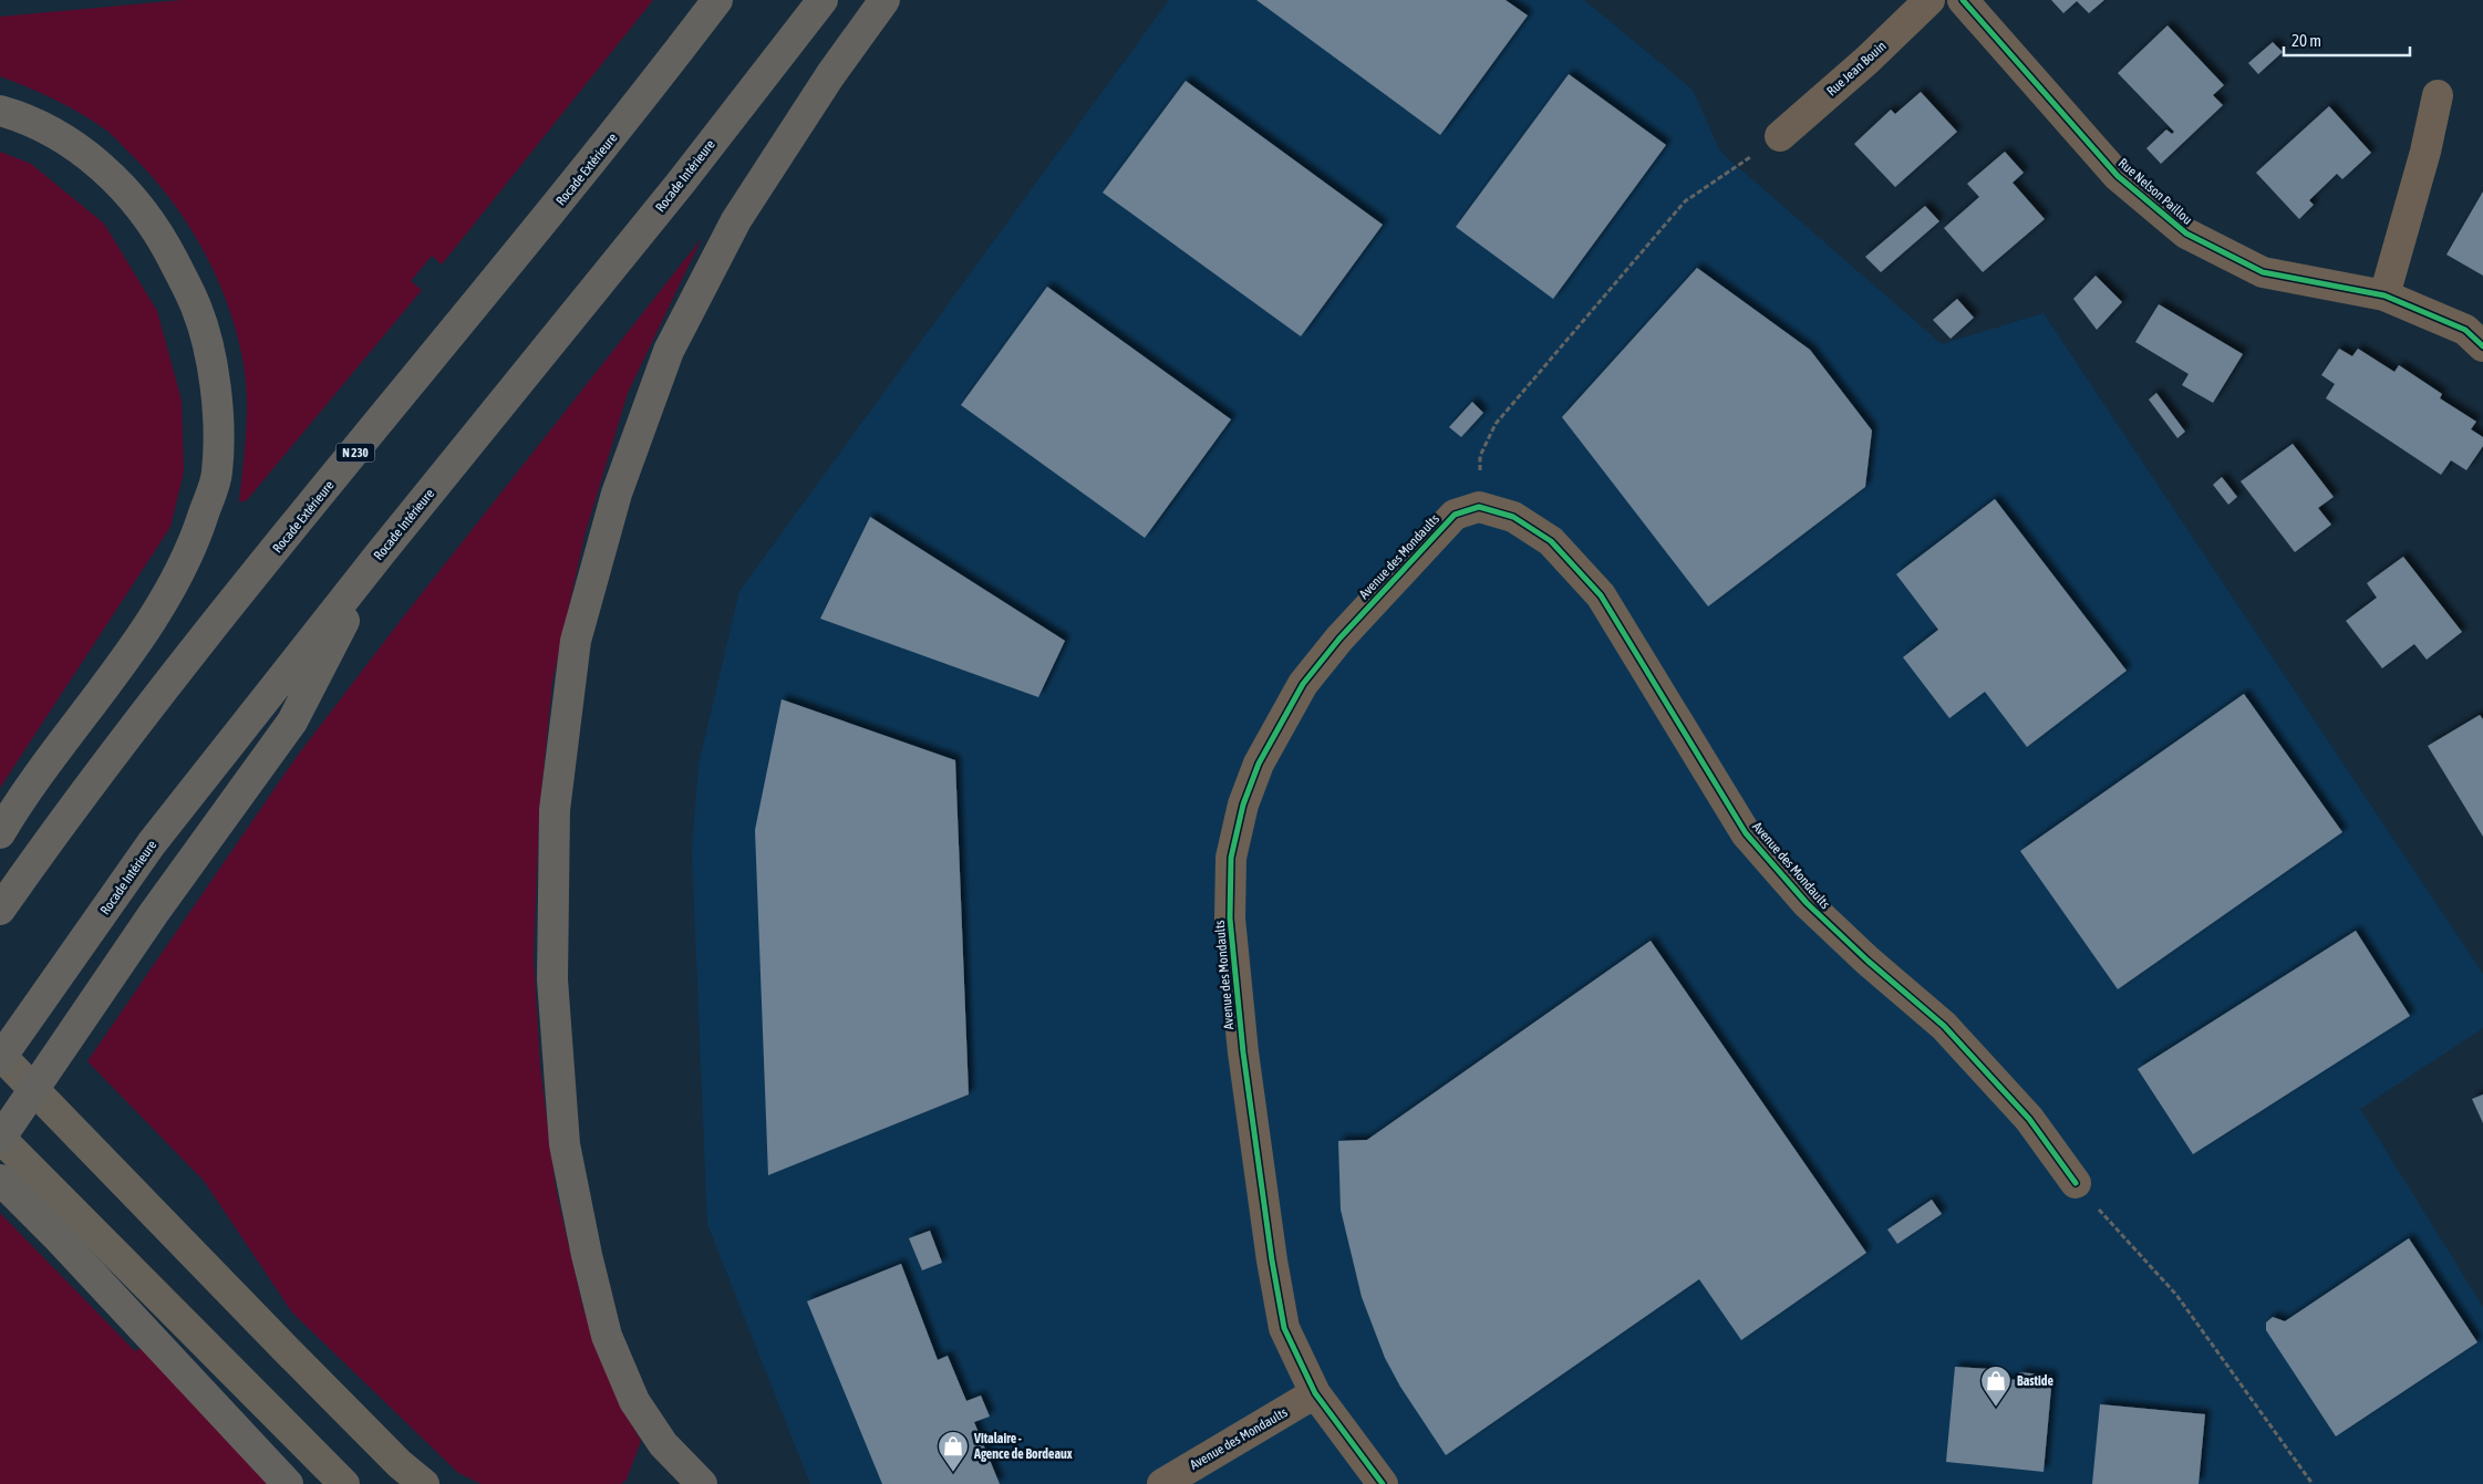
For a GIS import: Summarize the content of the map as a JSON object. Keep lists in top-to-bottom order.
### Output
{
  "streets": {
    "highway": ["Rocade Extérieure", "Rocade Intérieure", "N 230"],
    "street": ["Rue Jean Bouin", "Rue Nelson Paillou", "Avenue des Mondaults"]
  },
  "places": {
    "shop": ["Bastide", "Vitalaire - Agence de Bordeaux"]
  },
  "scale_bar": "20 m"
}
